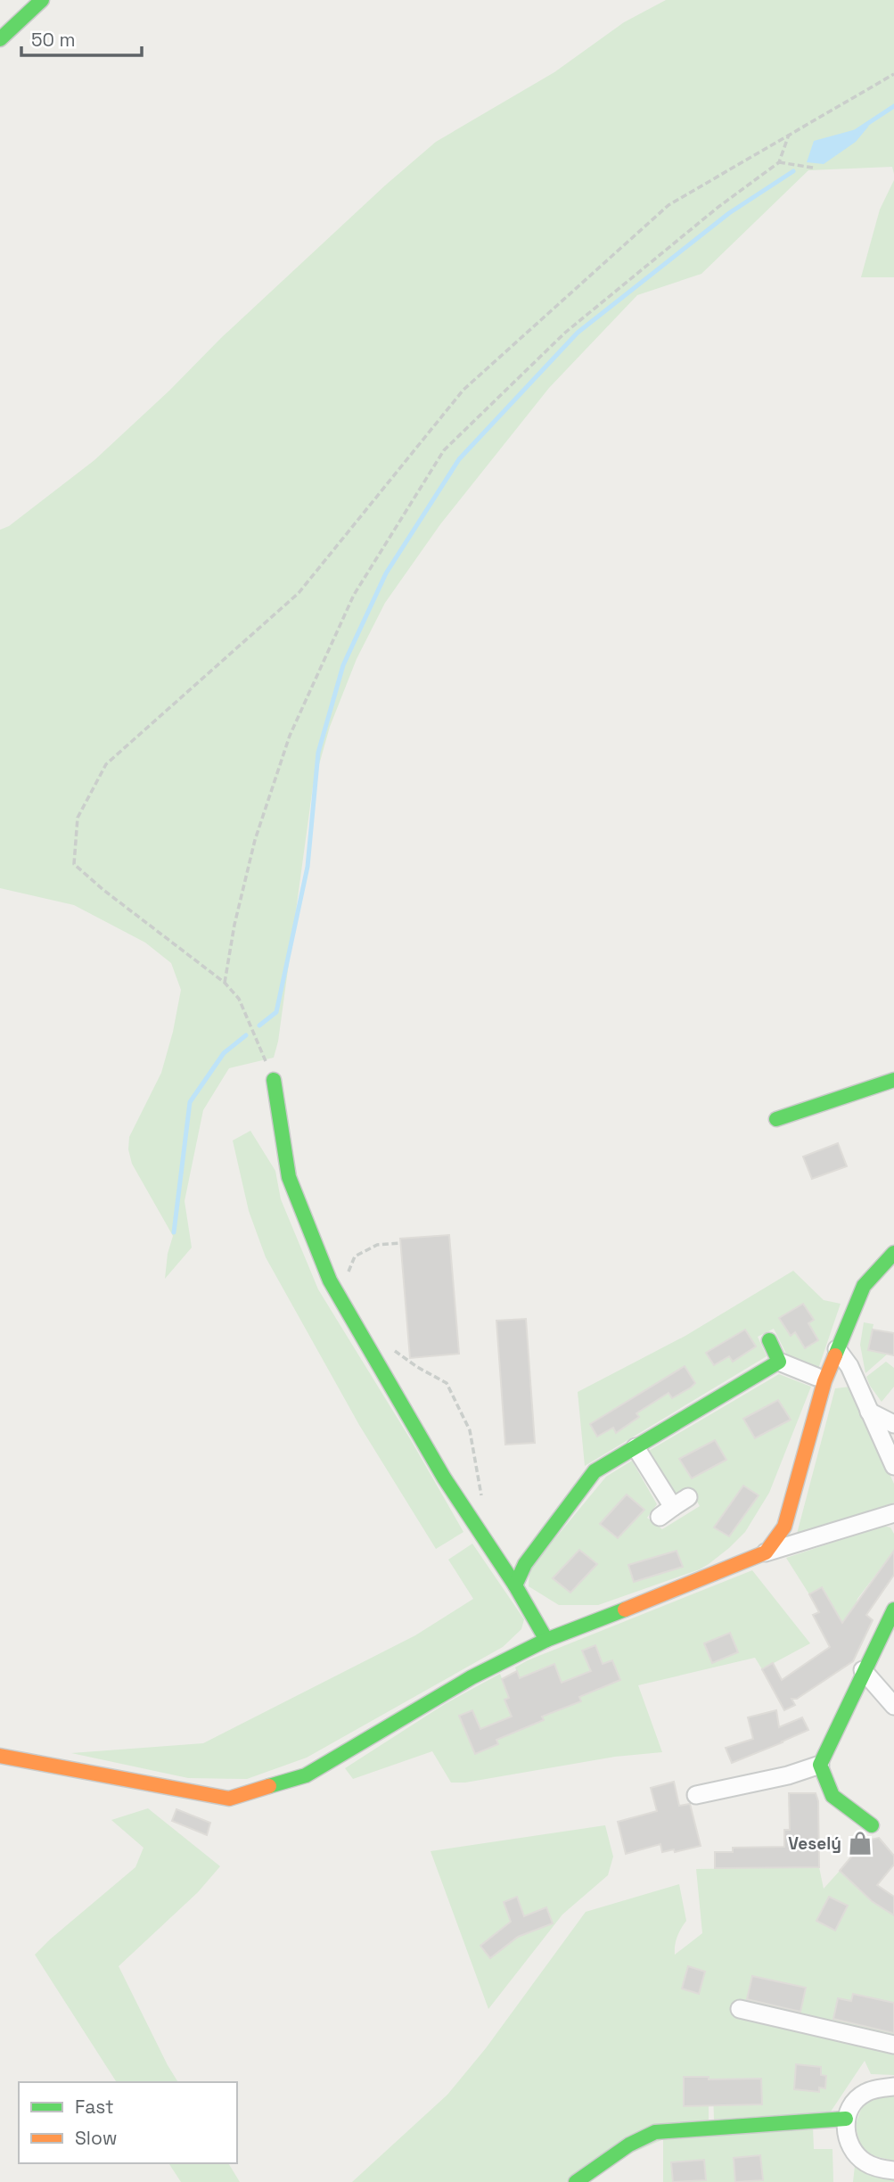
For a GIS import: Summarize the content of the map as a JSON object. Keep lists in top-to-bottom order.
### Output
{
  "places": {
    "shop": ["Veselý"]
  },
  "legend": ["Fast", "Slow"],
  "scale_bar": "50 m"
}
